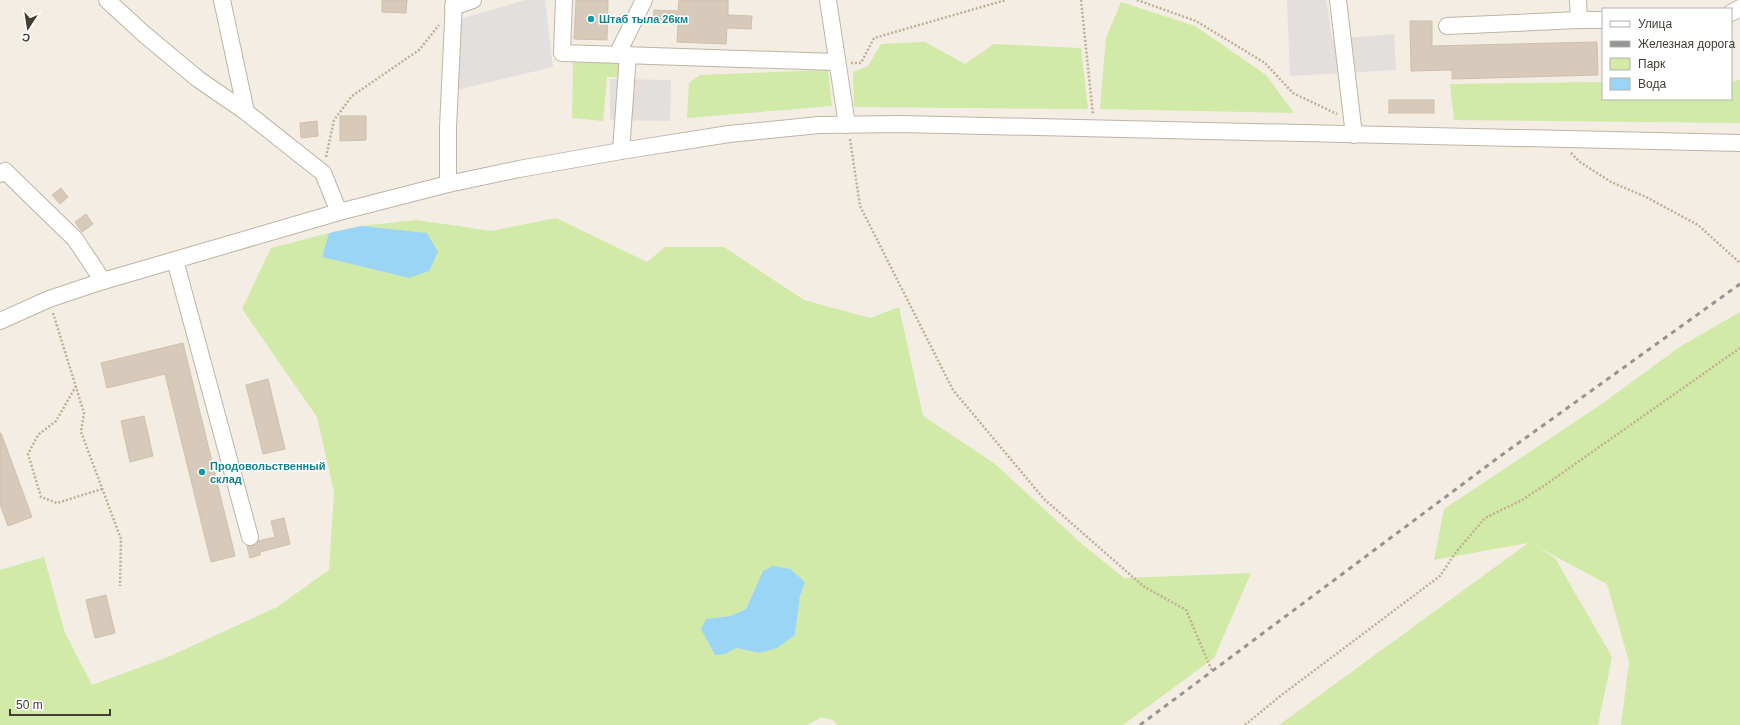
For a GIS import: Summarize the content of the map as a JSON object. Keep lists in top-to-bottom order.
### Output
{
  "places": ["Штаб тыла 26км", "Продовольственный склад"],
  "legend": [
    "Улица",
    "Железная дорога",
    "Парк",
    "Вода"
  ],
  "scale_bar": "50 m",
  "north": "bottom"
}
